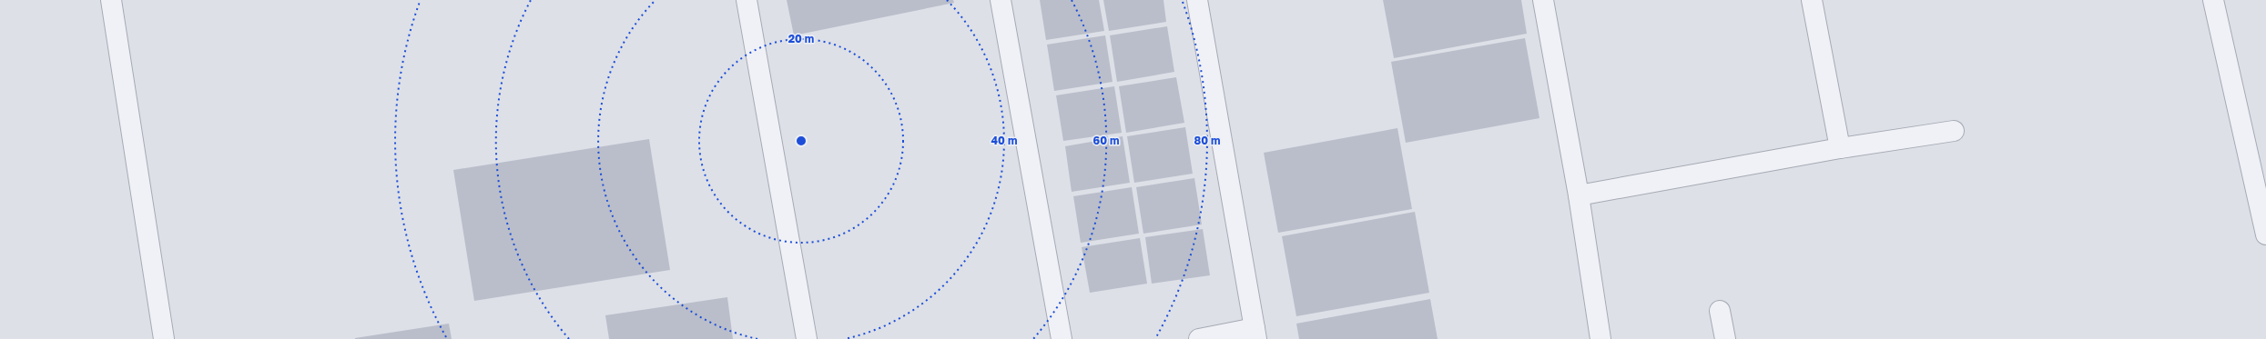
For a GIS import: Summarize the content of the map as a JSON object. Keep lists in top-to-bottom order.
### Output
{
  "rings": [
    "20 m",
    "40 m",
    "60 m",
    "80 m"
  ]
}
